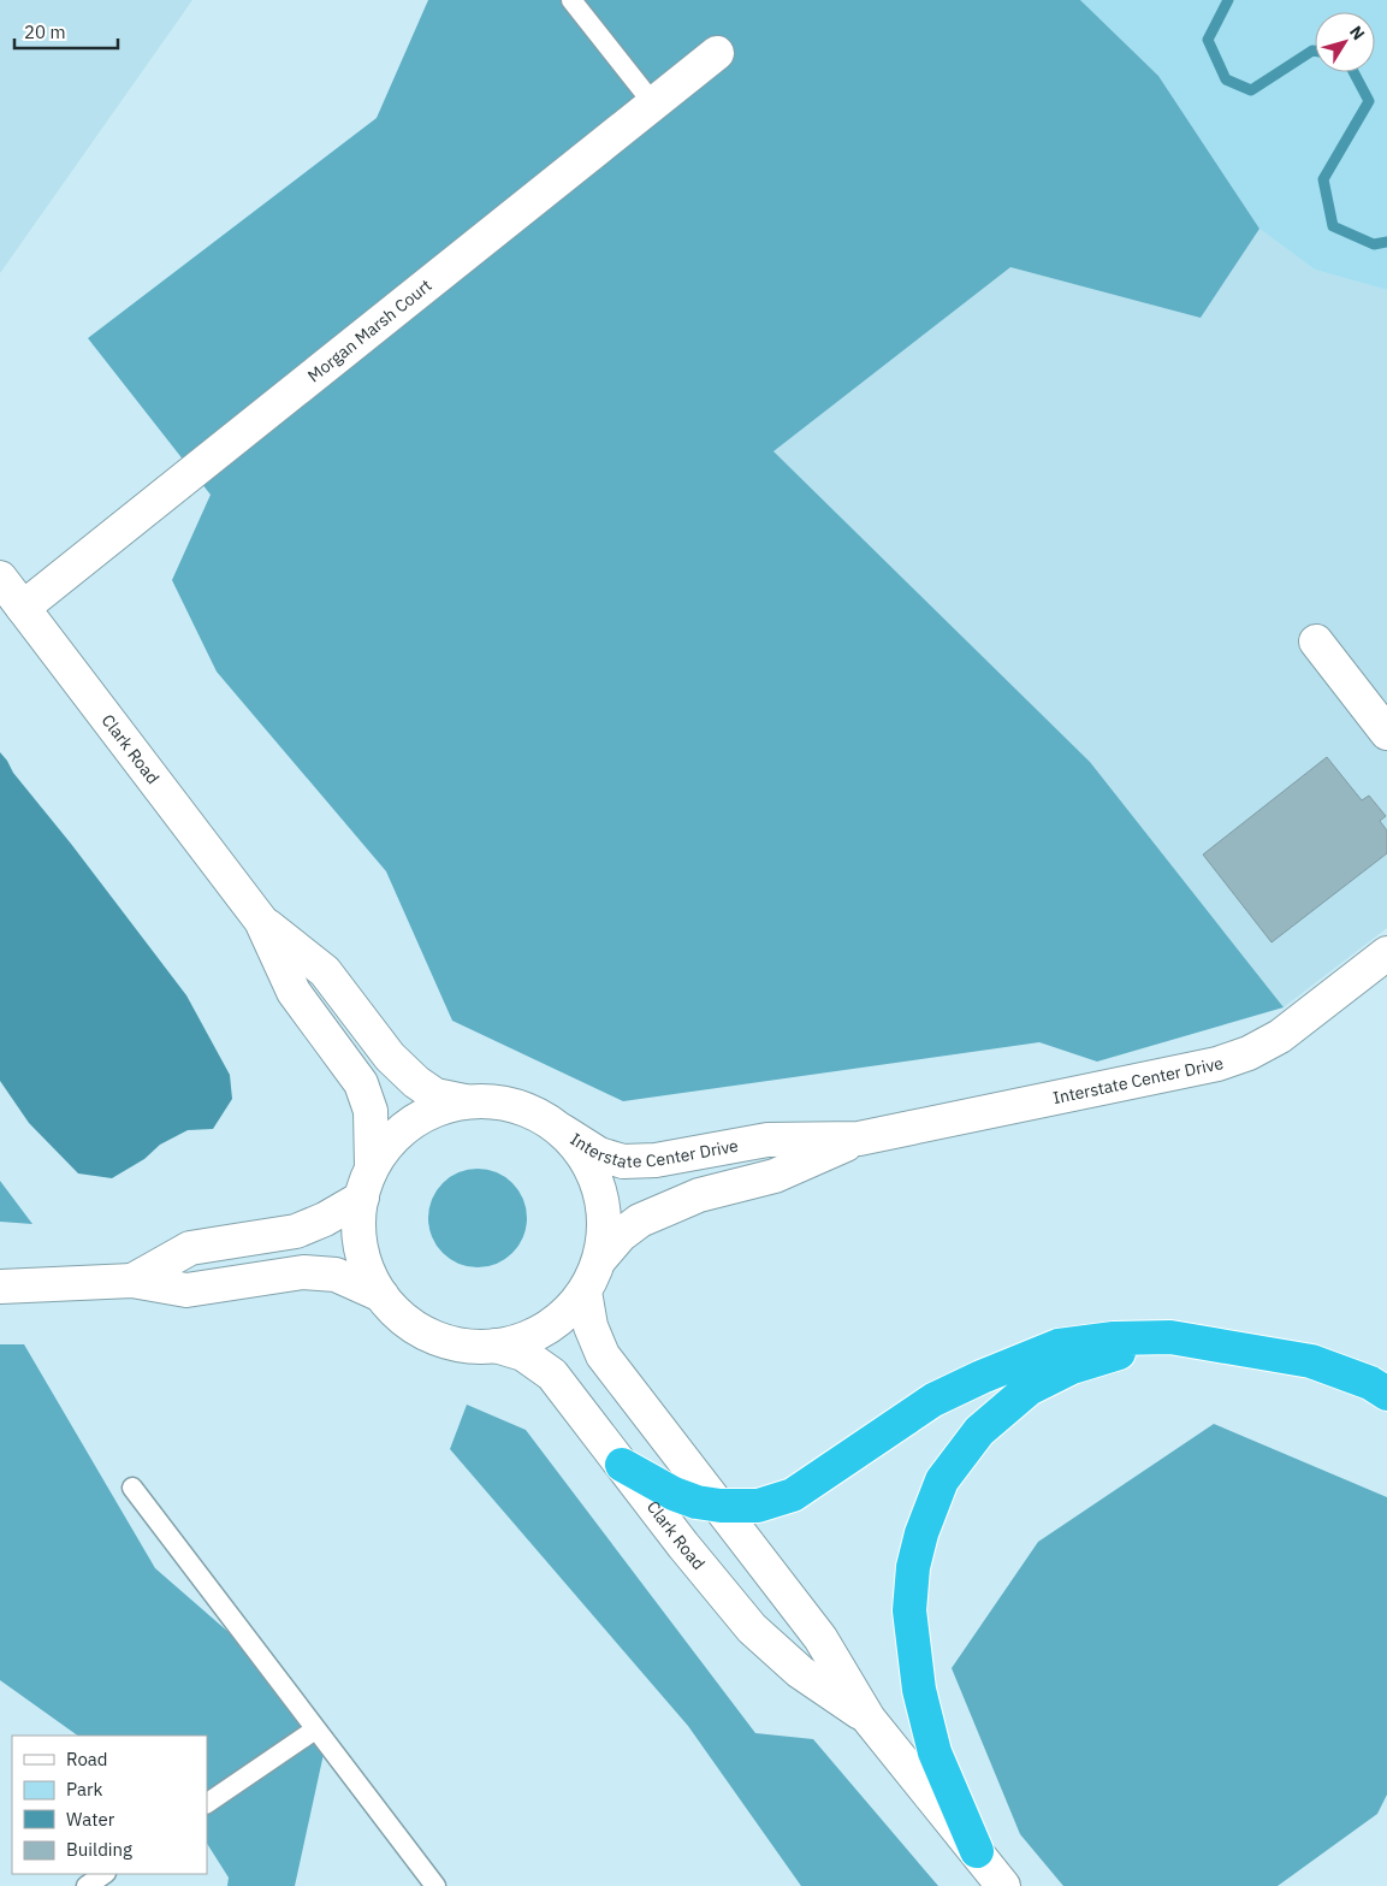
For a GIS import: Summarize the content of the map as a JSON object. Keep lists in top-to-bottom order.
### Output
{
  "streets": {
    "street": ["Morgan Marsh Court", "Clark Road", "Interstate Center Drive"]
  },
  "crossings": [
    ["Morgan Marsh Court", "Clark Road"]
  ],
  "legend": [
    "Road",
    "Park",
    "Water",
    "Building"
  ],
  "scale_bar": "20 m",
  "north": "top right"
}
